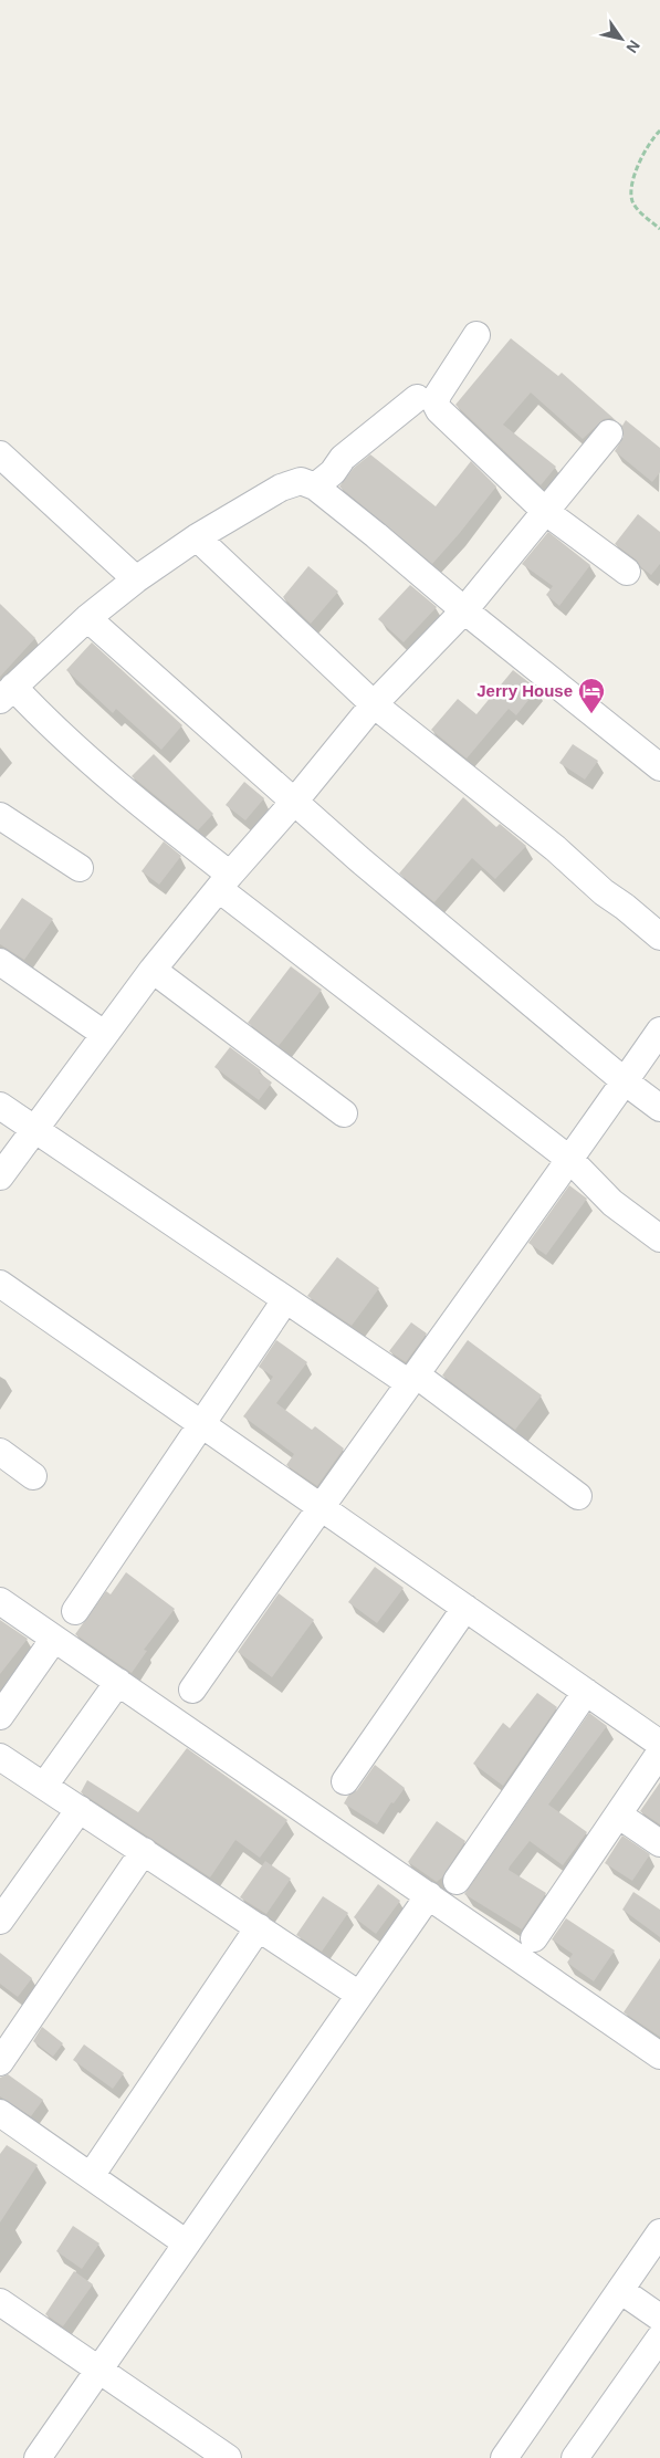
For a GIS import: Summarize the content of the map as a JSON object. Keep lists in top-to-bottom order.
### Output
{
  "places": {
    "hotel": ["Jerry House"]
  },
  "north": "bottom right"
}
